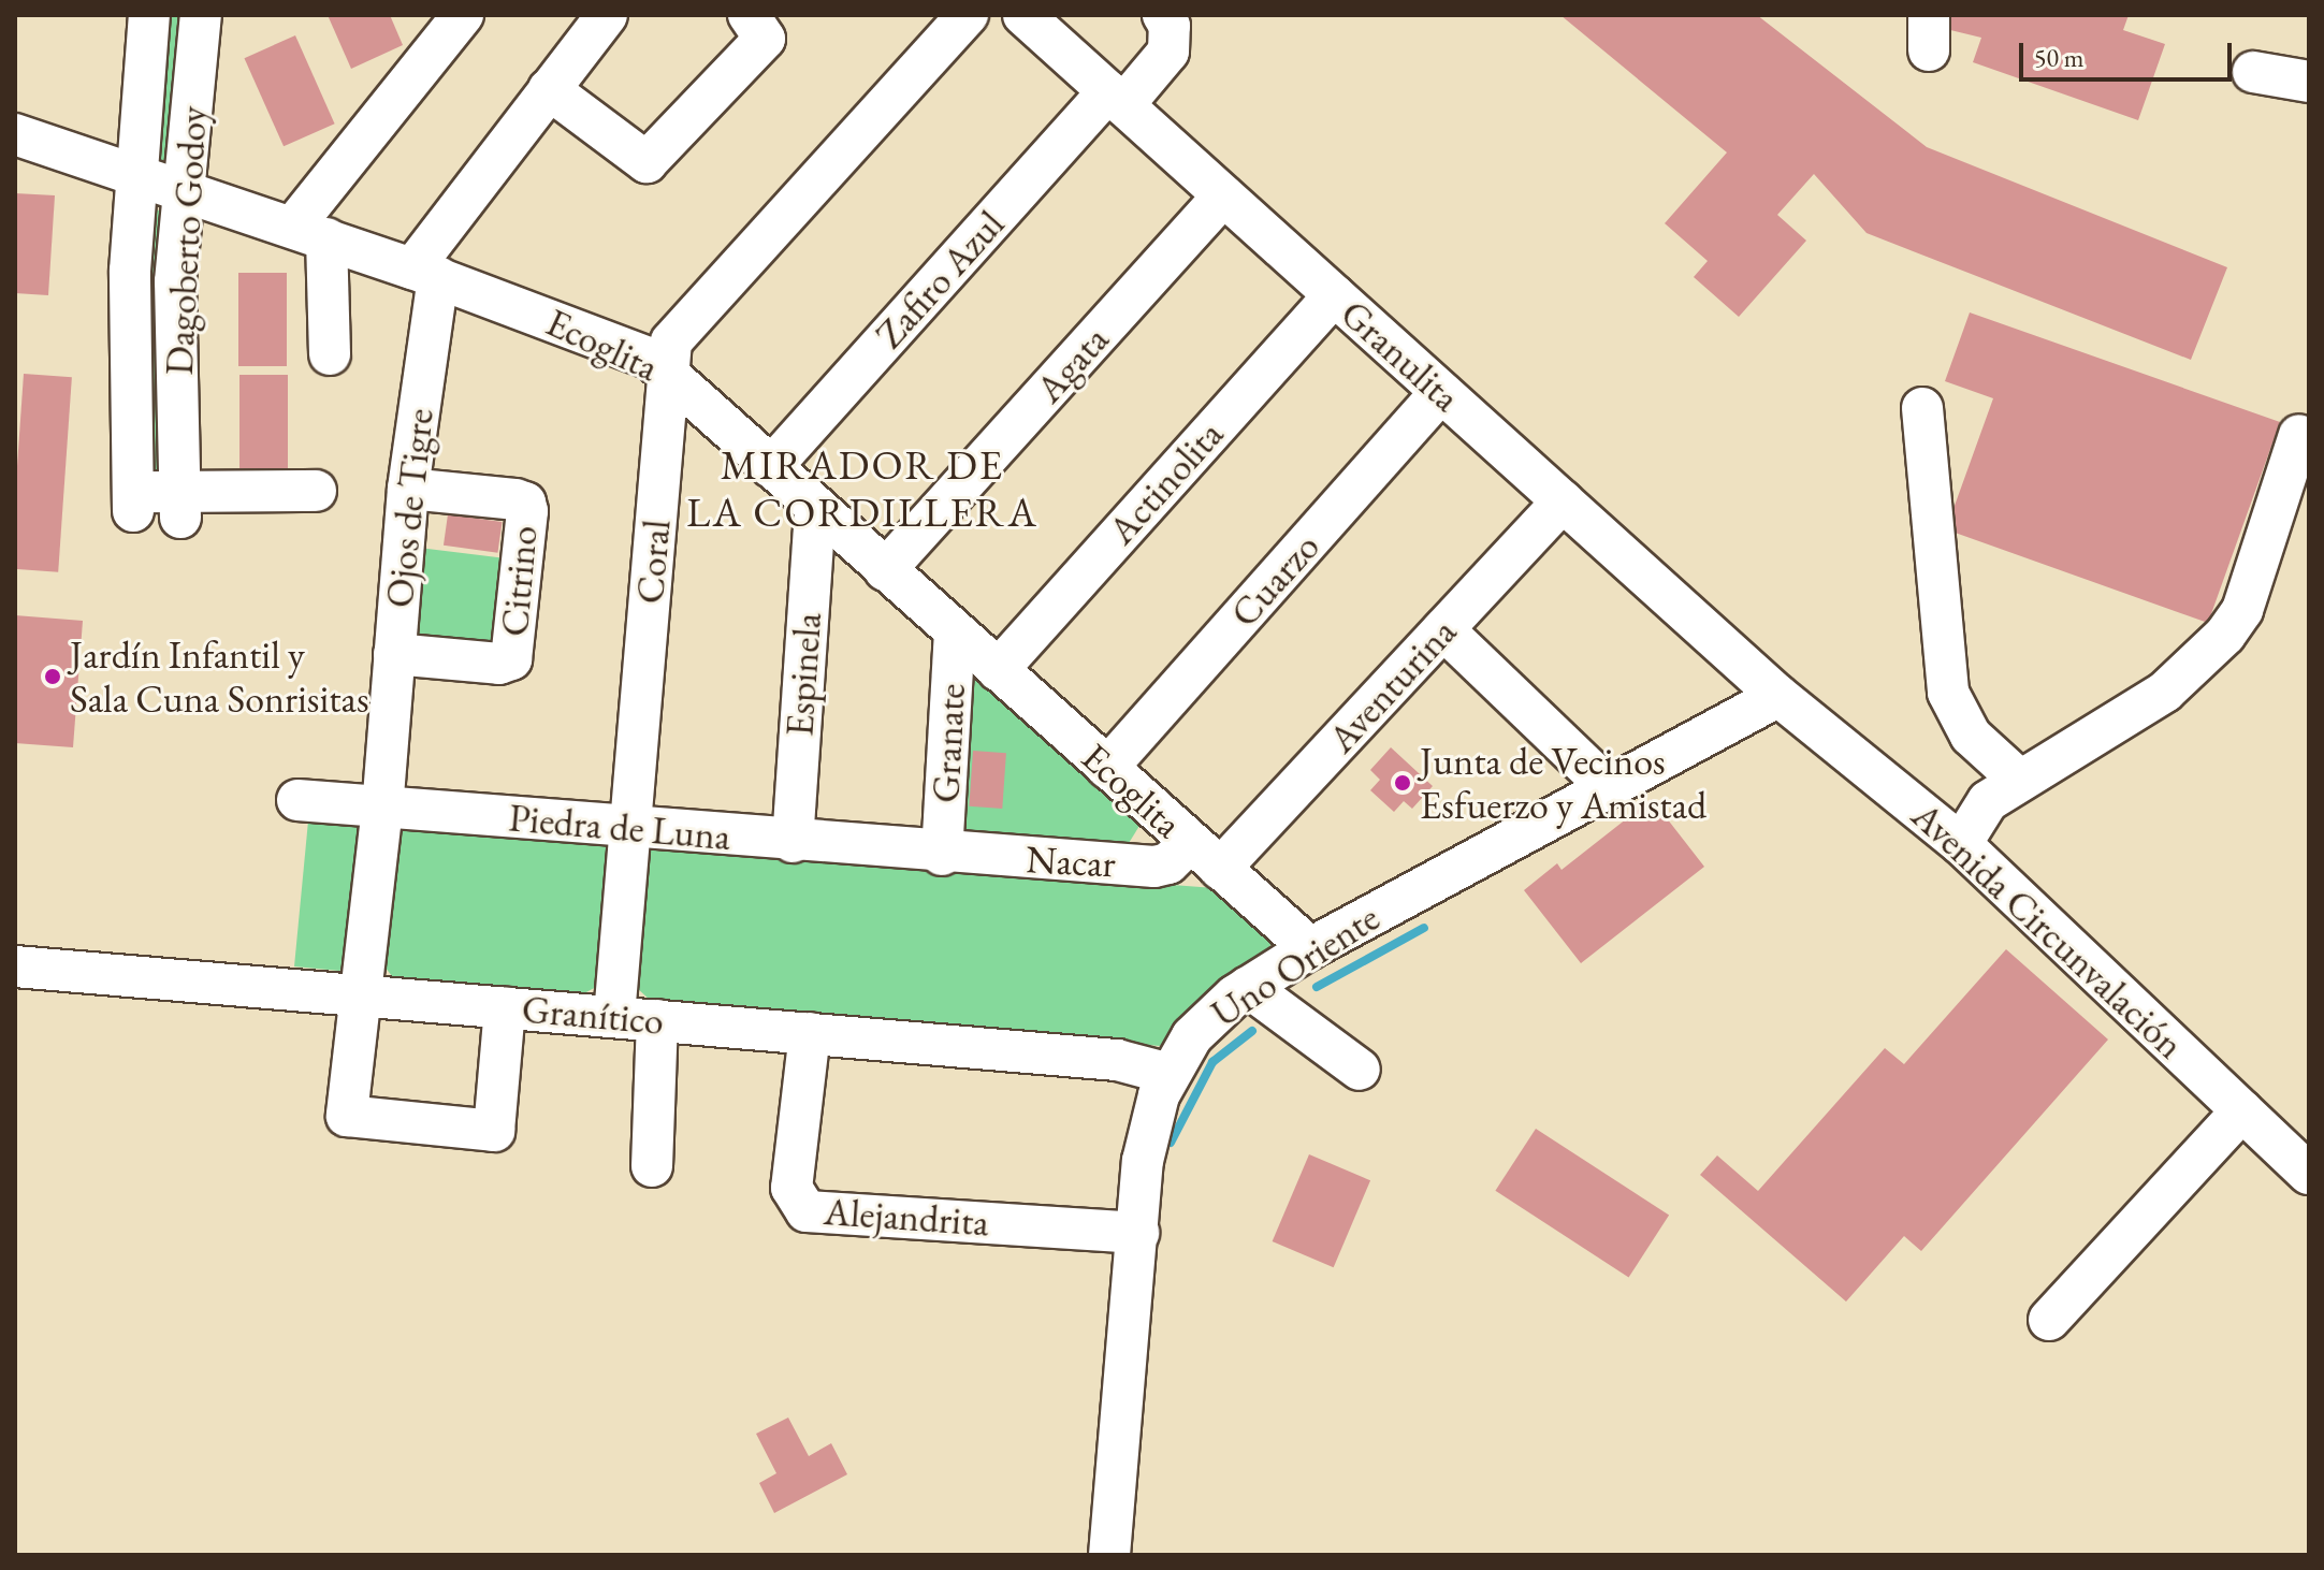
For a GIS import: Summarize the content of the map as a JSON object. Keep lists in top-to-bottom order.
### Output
{
  "streets": {
    "street": [
      "Dagoberto Godoy",
      "Zafiro Azul",
      "Ecoglita",
      "Granulita",
      "Agata",
      "Actinolita",
      "Ojos de Tigre",
      "Coral",
      "Cuarzo",
      "Citrino",
      "Espinela",
      "Aventurina",
      "Granate",
      "Piedra de Luna",
      "Nacar",
      "Avenida Circunvalación",
      "Uno Oriente",
      "Granítico",
      "Alejandrita"
    ]
  },
  "crossings": [
    ["Dagoberto Godoy", "Ecoglita"],
    ["Zafiro Azul", "Ecoglita"],
    ["Zafiro Azul", "Granulita"],
    ["Ecoglita", "Agata"],
    ["Ecoglita", "Actinolita"],
    ["Ecoglita", "Ojos de Tigre"],
    ["Ecoglita", "Coral"],
    ["Ecoglita", "Cuarzo"],
    ["Ecoglita", "Espinela"],
    ["Ecoglita", "Aventurina"],
    ["Ecoglita", "Granate"],
    ["Ecoglita", "Nacar"],
    ["Ecoglita", "Uno Oriente"],
    ["Granulita", "Agata"],
    ["Granulita", "Actinolita"],
    ["Granulita", "Cuarzo"],
    ["Granulita", "Aventurina"],
    ["Granulita", "Avenida Circunvalación"],
    ["Granulita", "Uno Oriente"],
    ["Ojos de Tigre", "Citrino"],
    ["Ojos de Tigre", "Piedra de Luna"],
    ["Ojos de Tigre", "Granítico"],
    ["Coral", "Piedra de Luna"],
    ["Coral", "Granítico"],
    ["Espinela", "Piedra de Luna"],
    ["Granate", "Piedra de Luna"],
    ["Granate", "Nacar"],
    ["Piedra de Luna", "Nacar"],
    ["Avenida Circunvalación", "Uno Oriente"],
    ["Uno Oriente", "Granítico"],
    ["Uno Oriente", "Alejandrita"],
    ["Granítico", "Alejandrita"]
  ],
  "districts": ["MIRADOR DE LA CORDILLERA"],
  "places": ["Jardín Infantil y Sala Cuna Sonrisitas", "Junta de Vecinos Esfuerzo y Amistad"],
  "scale_bar": "50 m"
}
